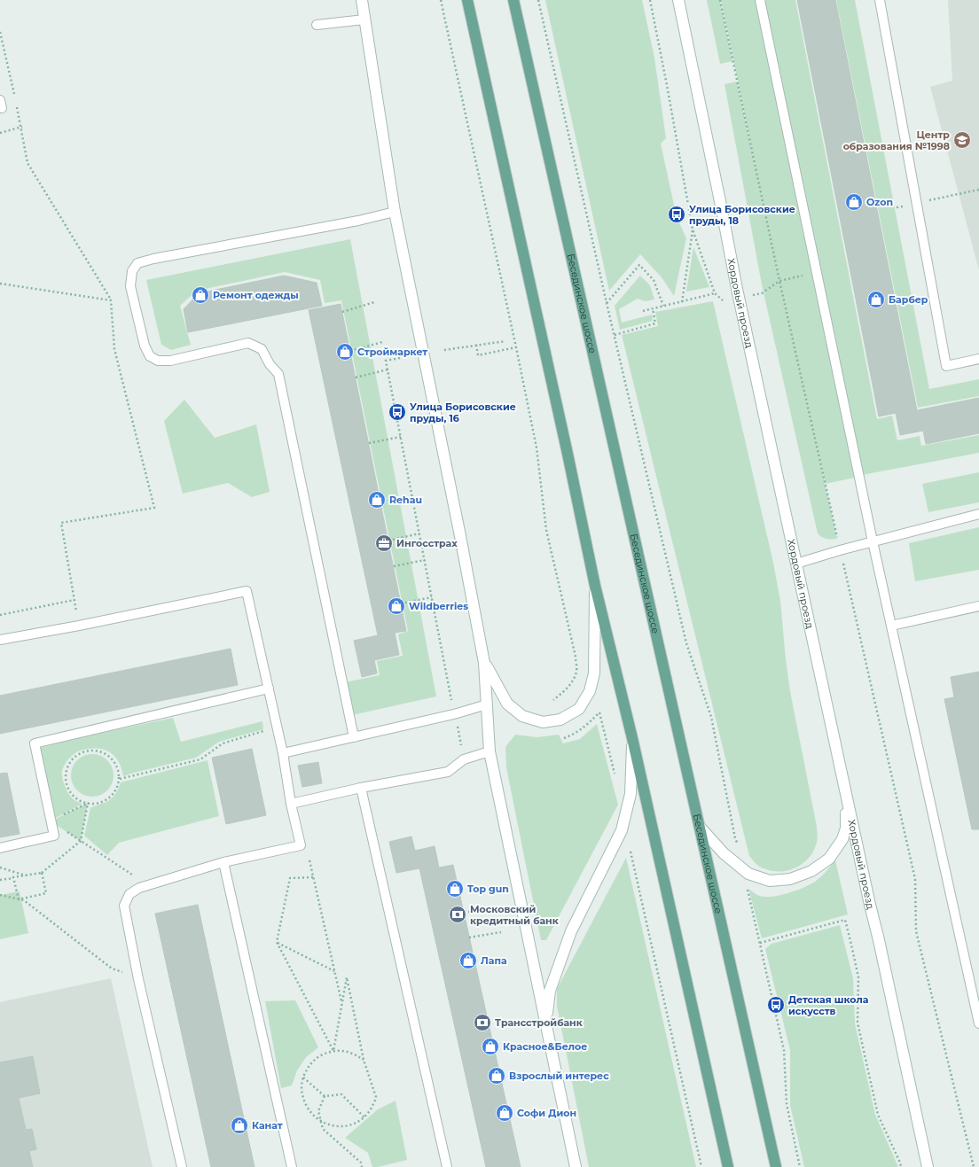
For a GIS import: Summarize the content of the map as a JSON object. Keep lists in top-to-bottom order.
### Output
{
  "streets": {
    "main road": ["Бесединское шоссе", "Хордовый проезд"]
  },
  "places": {
    "school or university": ["Центр образования №1998"],
    "shop": [
      "Ozon",
      "Ремонт одежды",
      "Барбер",
      "Строймаркет",
      "Rehau",
      "Wildberries",
      "Top gun",
      "Лапа",
      "Красное&Белое",
      "Взрослый интерес",
      "Софи Дион",
      "Канат"
    ],
    "bus stop": ["Улица Борисовские пруды, 18", "Улица Борисовские пруды, 16", "Детская школа искусств"],
    "office": ["Ингосстрах"],
    "bank": ["Московский кредитный банк", "Трансстройбанк"]
  }
}
